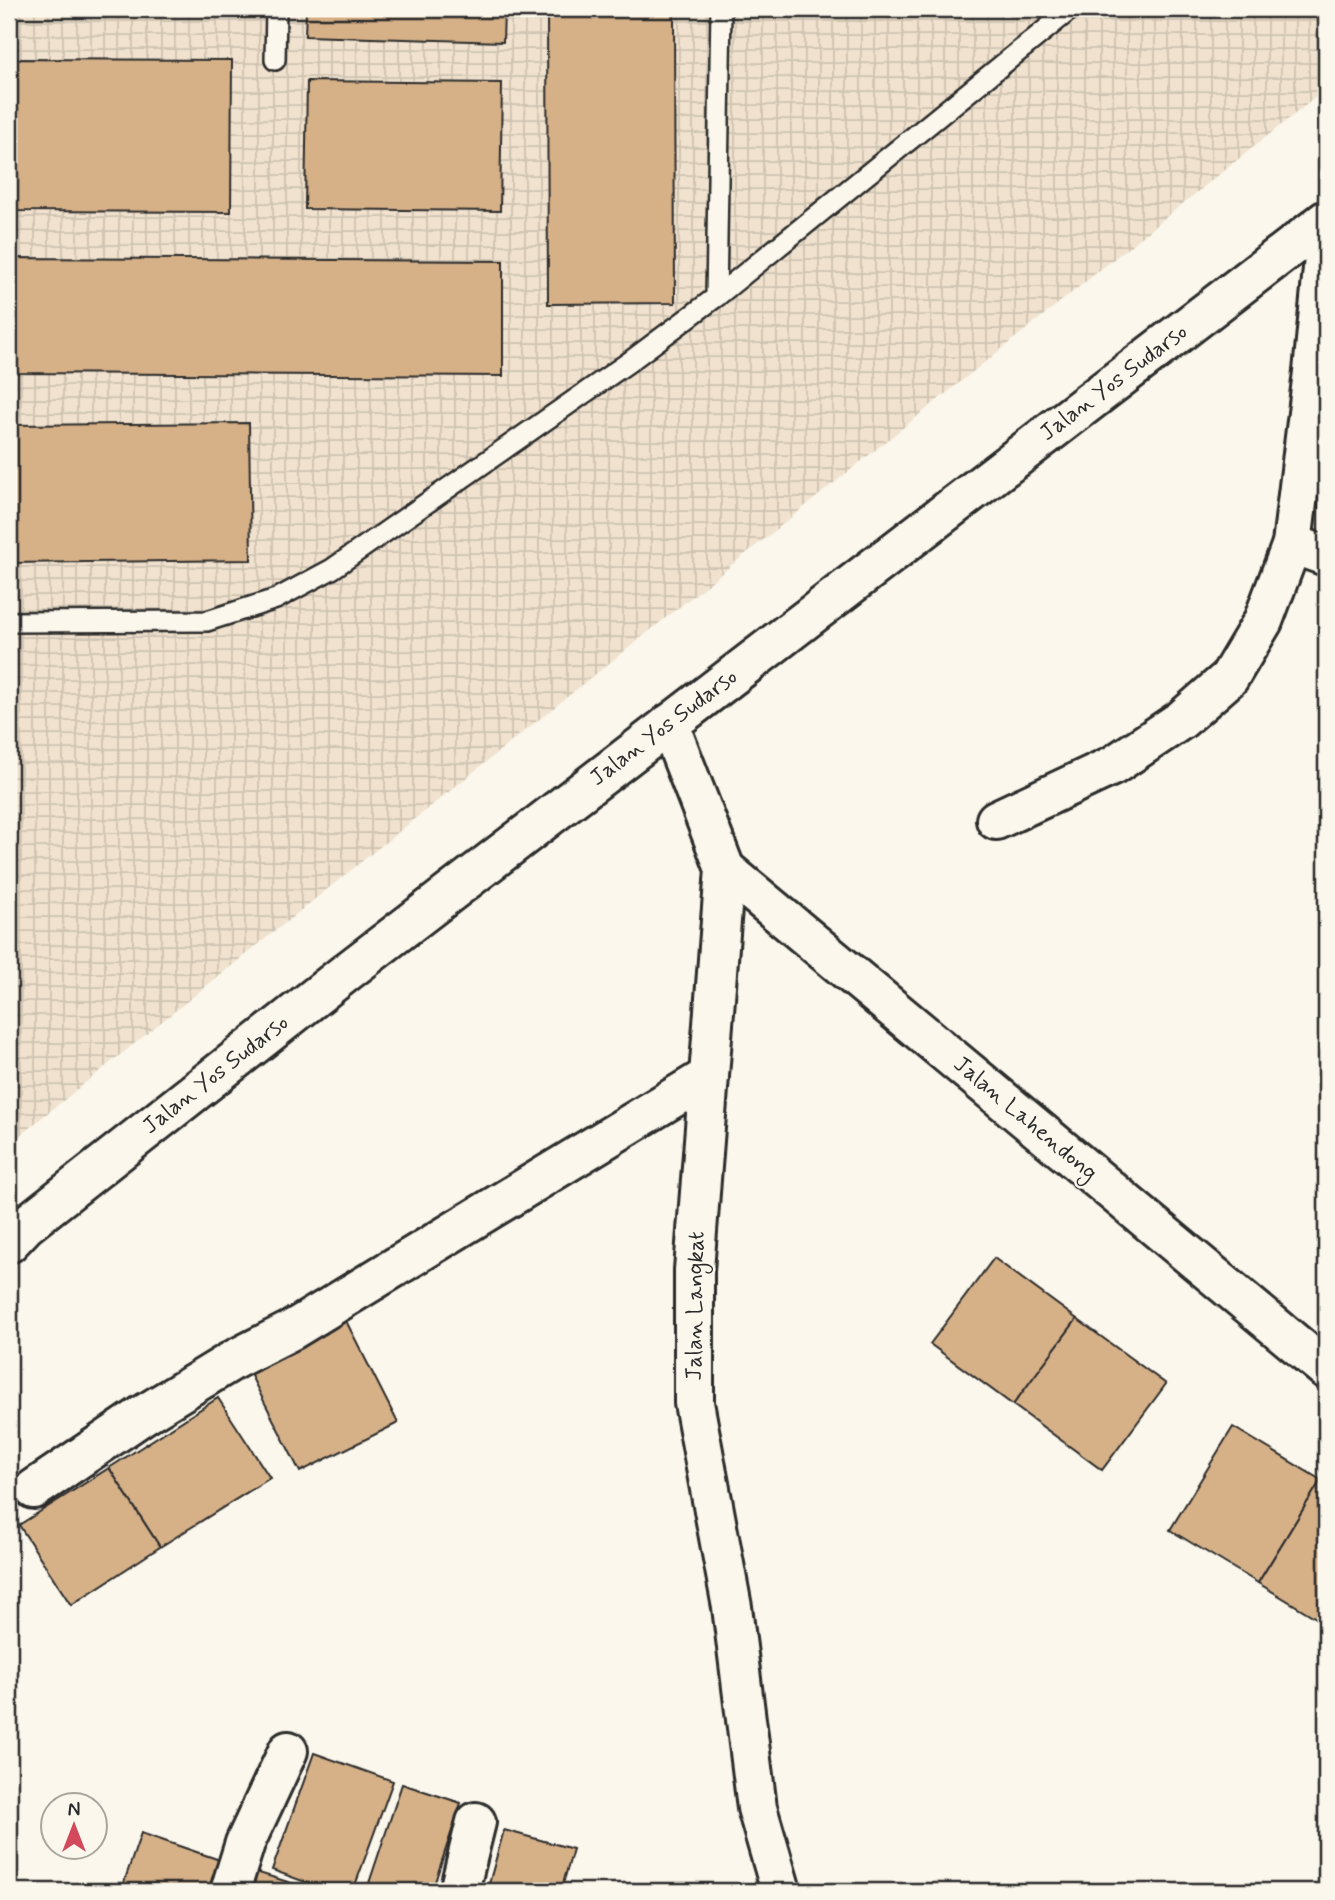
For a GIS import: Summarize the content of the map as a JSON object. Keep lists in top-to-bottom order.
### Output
{
  "streets": {
    "street": ["Jalan Yos Sudarso", "Jalan Lahendong", "Jalan Langkat"]
  },
  "crossings": [
    ["Jalan Yos Sudarso", "Jalan Langkat"],
    ["Jalan Lahendong", "Jalan Langkat"]
  ],
  "north": "top"
}
